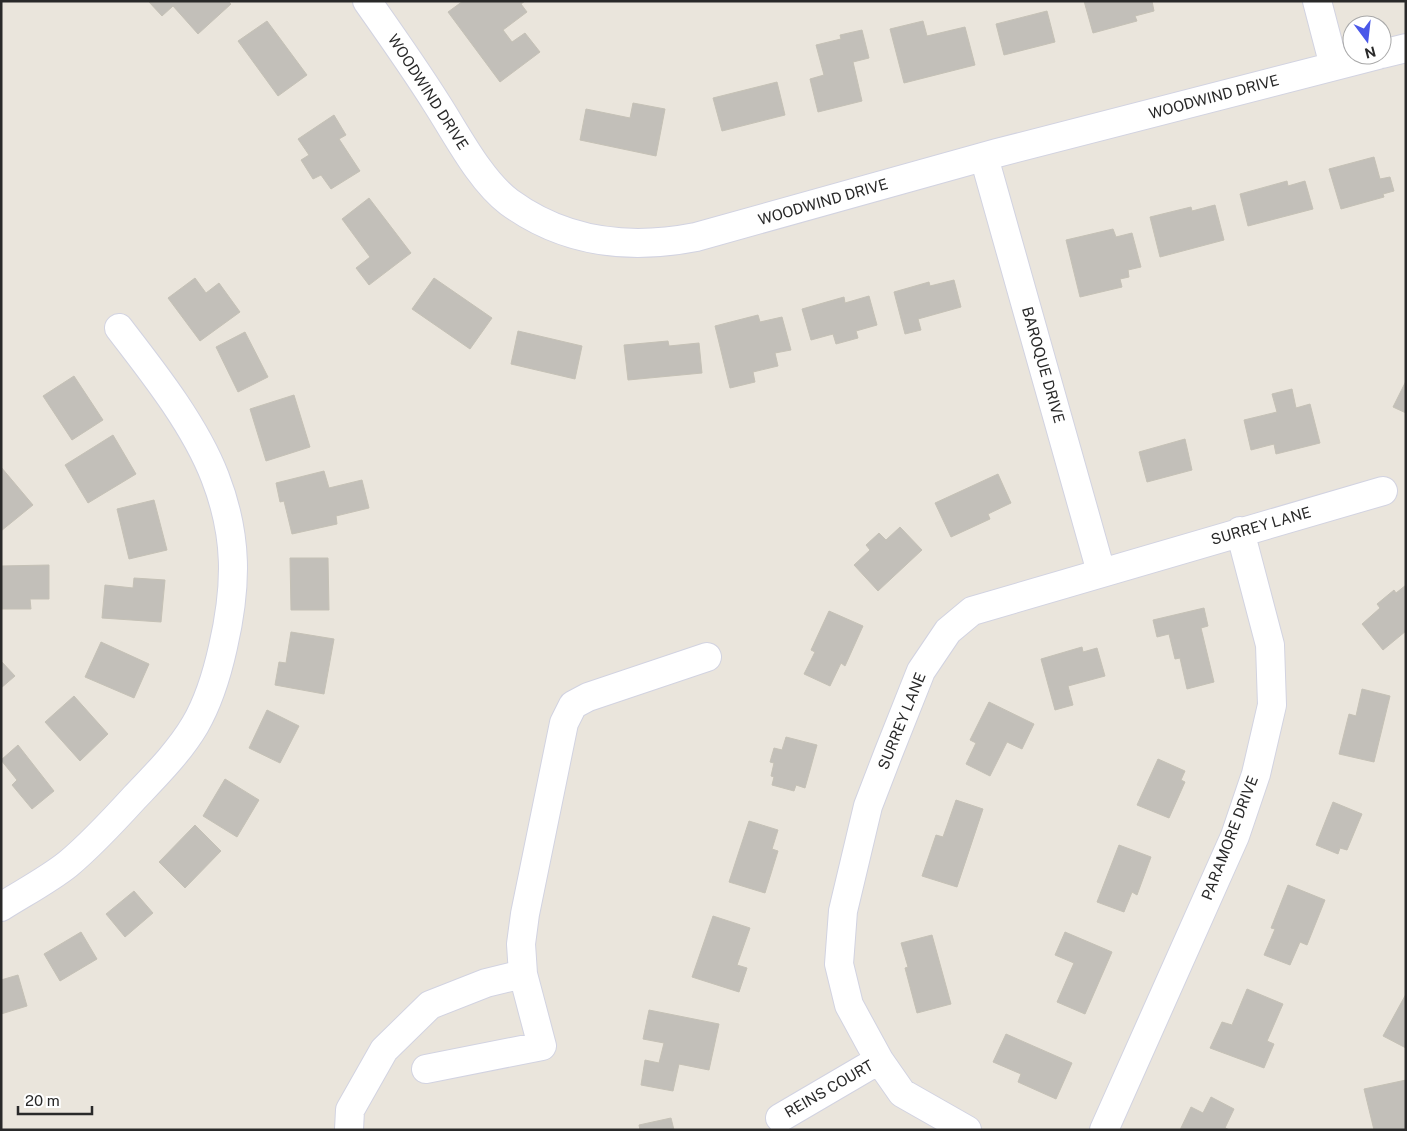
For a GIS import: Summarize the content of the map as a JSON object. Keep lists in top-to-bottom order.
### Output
{
  "streets": {
    "street": [
      "WOODWIND DRIVE",
      "BAROQUE DRIVE",
      "SURREY LANE",
      "PARAMORE DRIVE",
      "REINS COURT"
    ]
  },
  "crossings": [
    ["WOODWIND DRIVE", "BAROQUE DRIVE"],
    ["BAROQUE DRIVE", "SURREY LANE"],
    ["SURREY LANE", "PARAMORE DRIVE"],
    ["SURREY LANE", "REINS COURT"]
  ],
  "scale_bar": "20 m",
  "north": "bottom"
}
